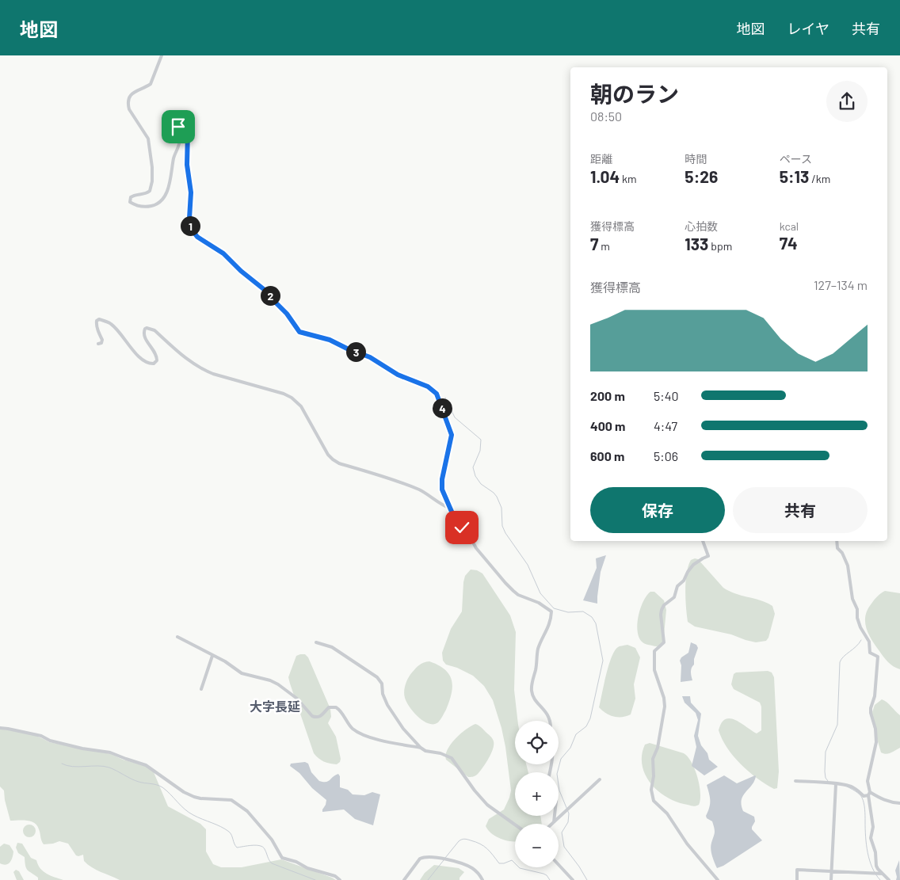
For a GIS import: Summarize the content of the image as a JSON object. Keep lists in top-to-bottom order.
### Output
{
  "districts": ["大字長延"],
  "page": {
    "header": "地図",
    "nav": ["地図", "レイヤ", "共有"],
    "heading": ["朝のラン", "08:50"],
    "stats": [
      ["距離", "1.04 km"],
      ["時間", "5:26"],
      ["ペース", "5:13 /km"],
      ["獲得標高", "7 m"],
      ["心拍数", "133 bpm"],
      ["kcal", "74"]
    ],
    "pins": [
      "1",
      "2",
      "3",
      "4"
    ],
    "chart": ["獲得標高", "127–134 m"],
    "list": [
      {
        "name": "200 m",
        "note": "5:40"
      },
      {
        "name": "400 m",
        "note": "4:47"
      },
      {
        "name": "600 m",
        "note": "5:06"
      }
    ],
    "buttons": ["保存", "共有"],
    "map_buttons": ["+", "−"]
  }
}
